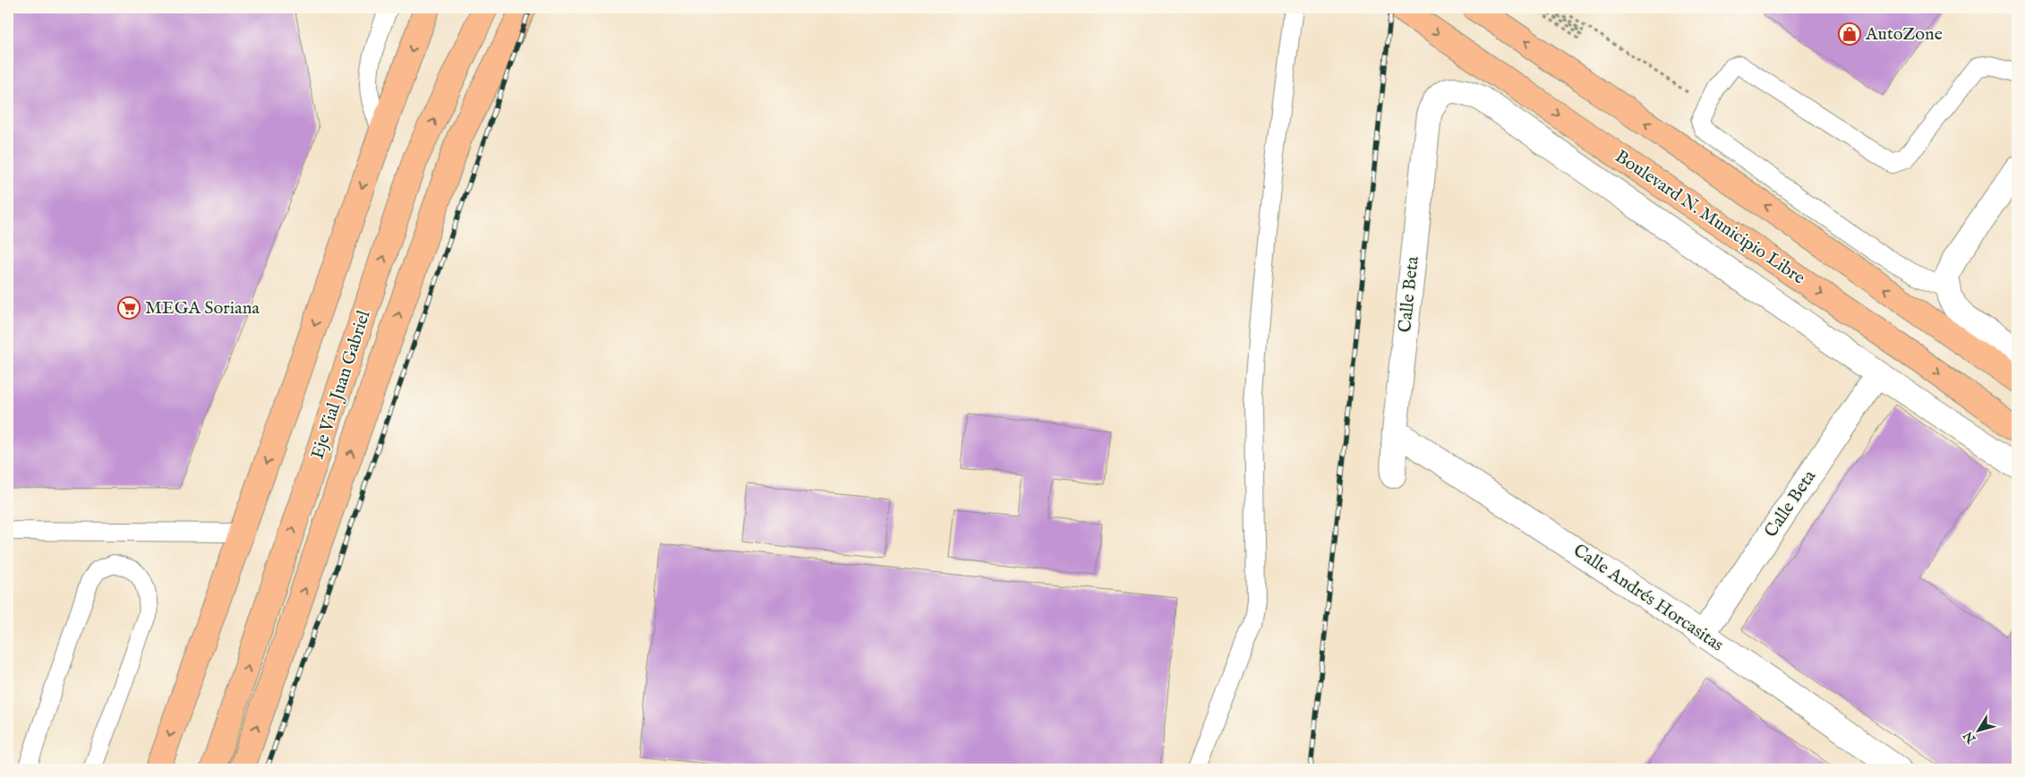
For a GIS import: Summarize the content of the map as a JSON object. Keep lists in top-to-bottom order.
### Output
{
  "streets": {
    "main road": ["Boulevard N. Municipio Libre", "Eje Vial Juan Gabriel"],
    "street": ["Calle Beta", "Calle Andrés Horcasitas"]
  },
  "crossings": [
    ["Calle Beta", "Calle Andrés Horcasitas"]
  ],
  "places": {
    "shop": ["AutoZone"],
    "supermarket": ["MEGA Soriana"]
  },
  "north": "bottom left"
}
